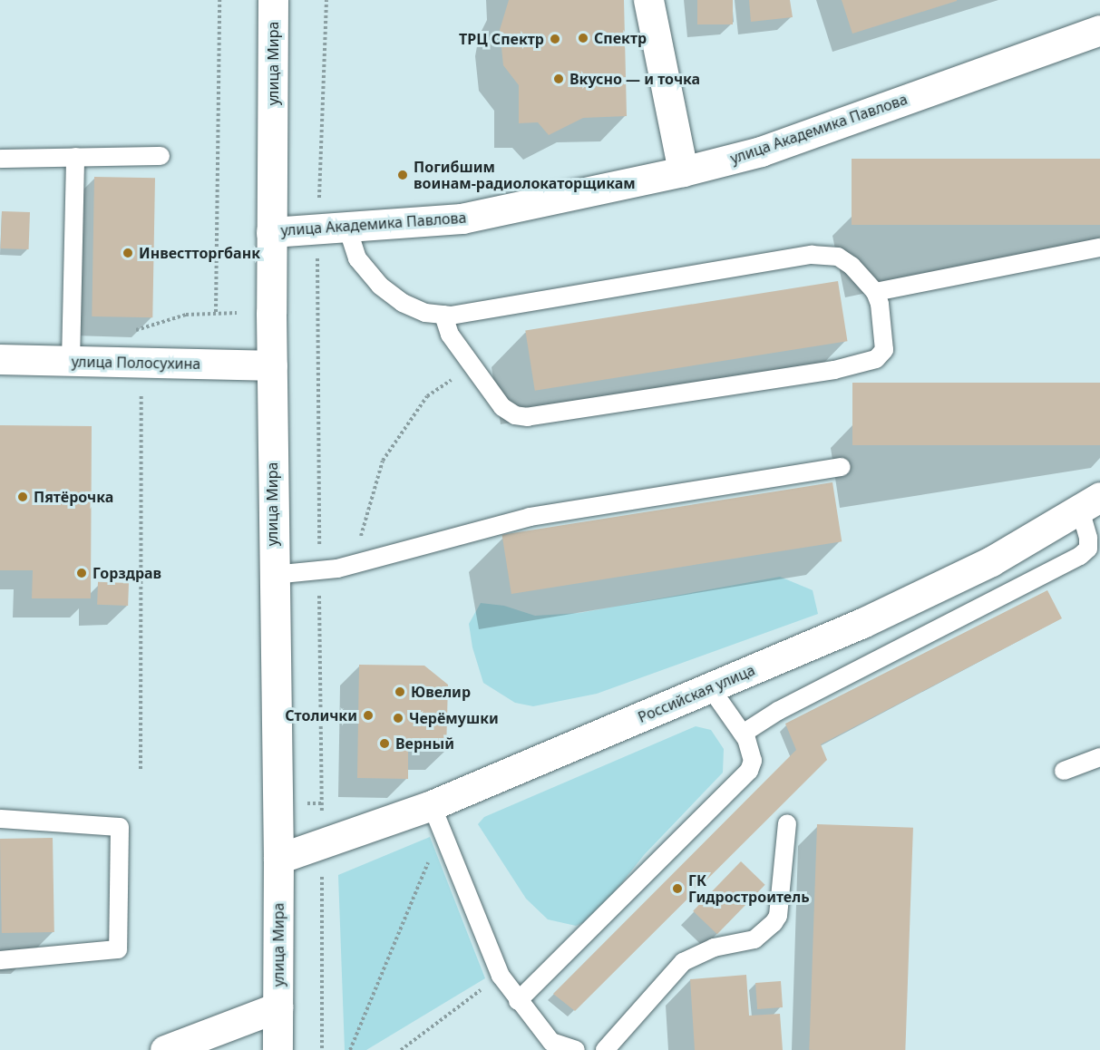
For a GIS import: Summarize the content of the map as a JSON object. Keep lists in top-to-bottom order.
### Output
{
  "streets": {
    "street": [
      "улица Мира",
      "улица Академика Павлова",
      "улица Полосухина",
      "Российская улица"
    ]
  },
  "crossings": [
    ["улица Мира", "улица Академика Павлова"],
    ["улица Мира", "улица Полосухина"],
    ["улица Мира", "Российская улица"]
  ],
  "places": [
    "Спектр",
    "ТРЦ Спектр",
    "Вкусно — и точка",
    "Погибшим воинам-радиолокаторщикам",
    "Инвестторгбанк",
    "Пятёрочка",
    "Горздрав",
    "Ювелир",
    "Столички",
    "Черёмушки",
    "Верный",
    "ГК Гидростроитель"
  ]
}
